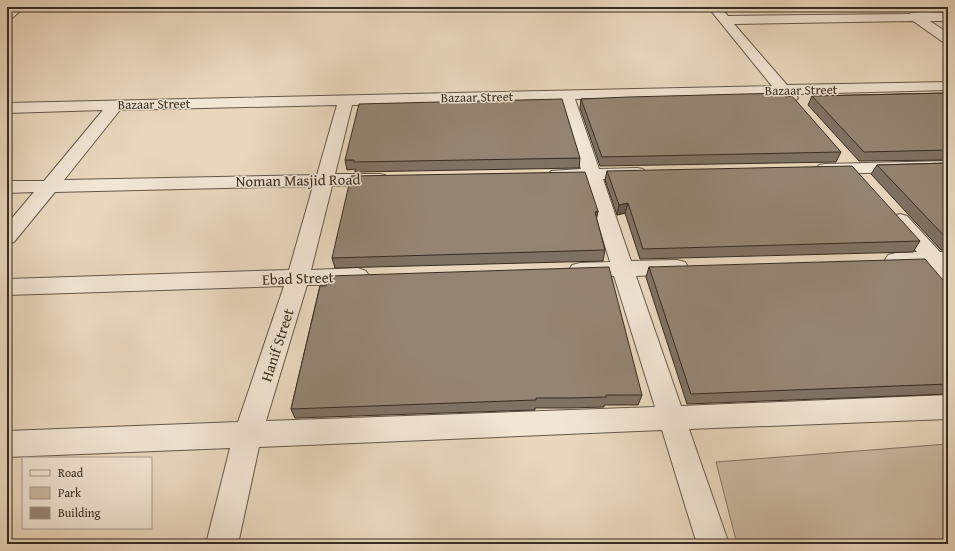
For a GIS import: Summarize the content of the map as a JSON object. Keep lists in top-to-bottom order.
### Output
{
  "streets": {
    "street": [
      "Bazaar Street",
      "Noman Masjid Road",
      "Ebad Street",
      "Hanif Street"
    ]
  },
  "crossings": [
    ["Bazaar Street", "Hanif Street"],
    ["Noman Masjid Road", "Hanif Street"],
    ["Ebad Street", "Hanif Street"]
  ],
  "legend": ["Road", "Park", "Building"]
}
